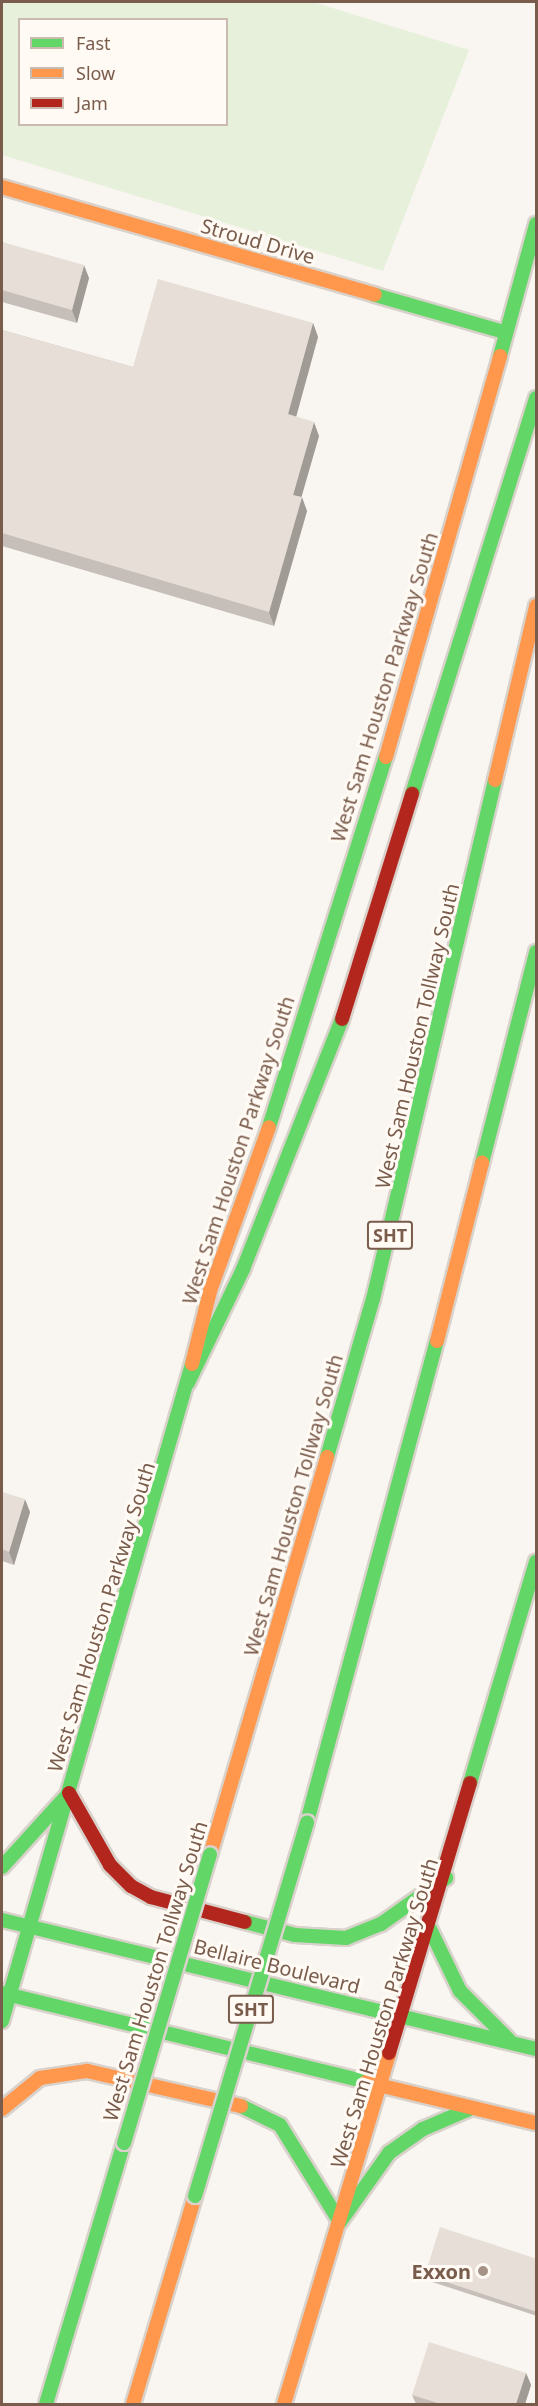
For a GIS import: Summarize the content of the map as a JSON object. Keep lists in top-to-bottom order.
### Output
{
  "streets": {
    "main road": [
      "Stroud Drive",
      "West Sam Houston Parkway South",
      "West Sam Houston Tollway South",
      "SHT",
      "Bellaire Boulevard"
    ]
  },
  "crossings": [
    ["Stroud Drive", "West Sam Houston Parkway South"],
    ["West Sam Houston Parkway South", "Bellaire Boulevard"]
  ],
  "places": ["Exxon"],
  "legend": ["Fast", "Slow", "Jam"]
}
